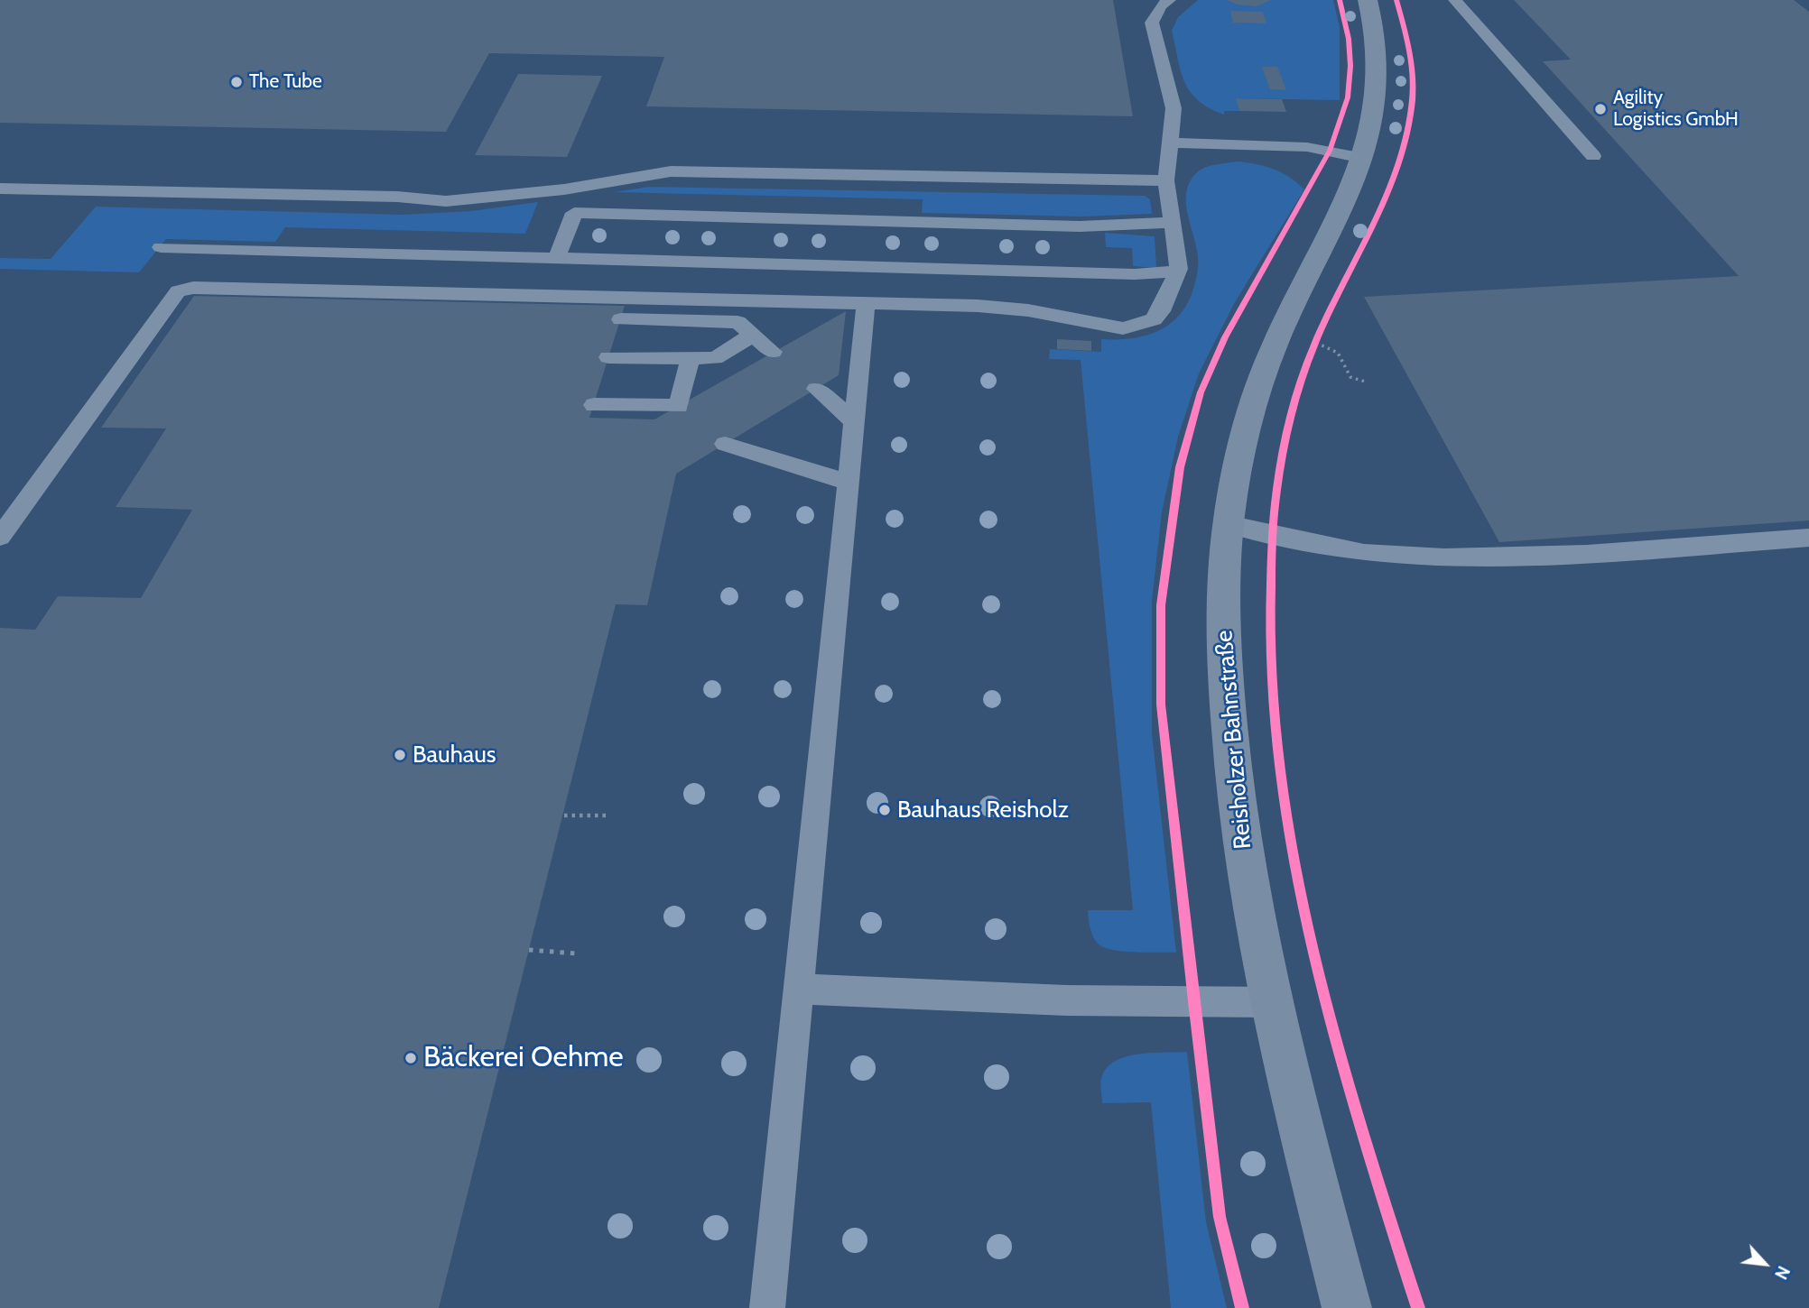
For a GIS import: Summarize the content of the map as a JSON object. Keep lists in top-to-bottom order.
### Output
{
  "streets": {
    "main road": ["Reisholzer Bahnstraße"]
  },
  "places": [
    "The Tube",
    "Agility Logistics GmbH",
    "Bauhaus",
    "Bauhaus Reisholz",
    "Bäckerei Oehme"
  ],
  "north": "bottom right"
}
